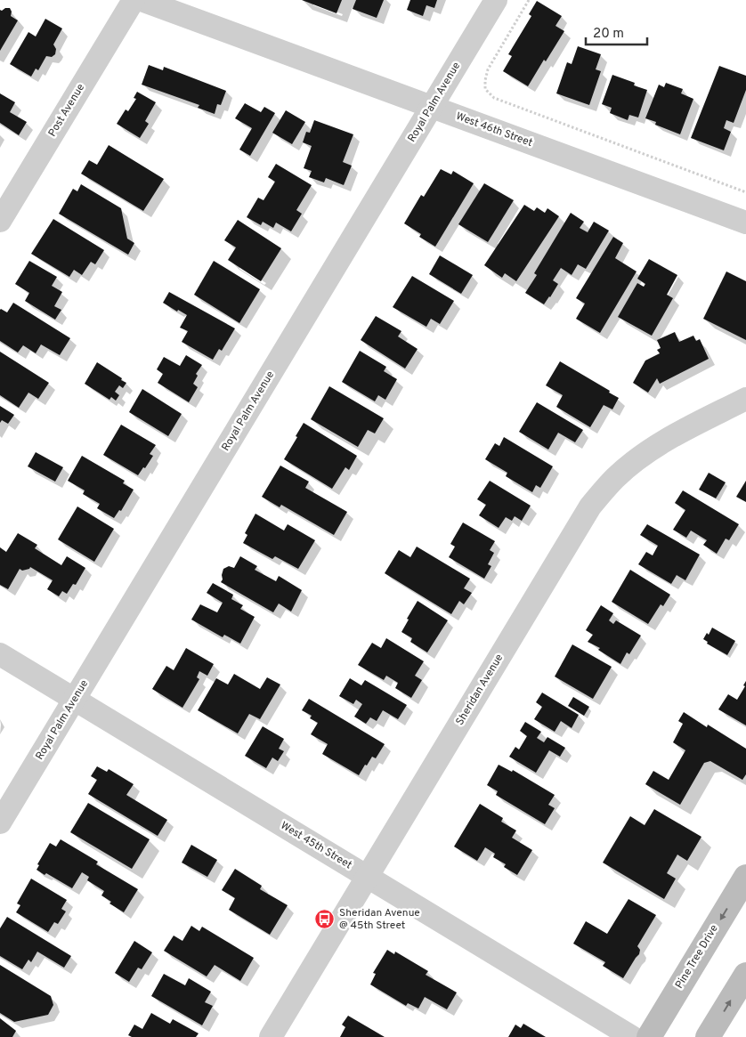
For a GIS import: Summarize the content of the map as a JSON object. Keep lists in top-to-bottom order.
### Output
{
  "streets": {
    "main road": ["Pine Tree Drive"],
    "street": [
      "Royal Palm Avenue",
      "Post Avenue",
      "West 46th Street",
      "Sheridan Avenue",
      "West 45th Street"
    ]
  },
  "crossings": [
    ["Royal Palm Avenue", "West 46th Street"],
    ["Royal Palm Avenue", "West 45th Street"],
    ["Sheridan Avenue", "West 45th Street"]
  ],
  "places": {
    "bus stop": ["Sheridan Avenue @ 45th Street"]
  },
  "scale_bar": "20 m"
}
